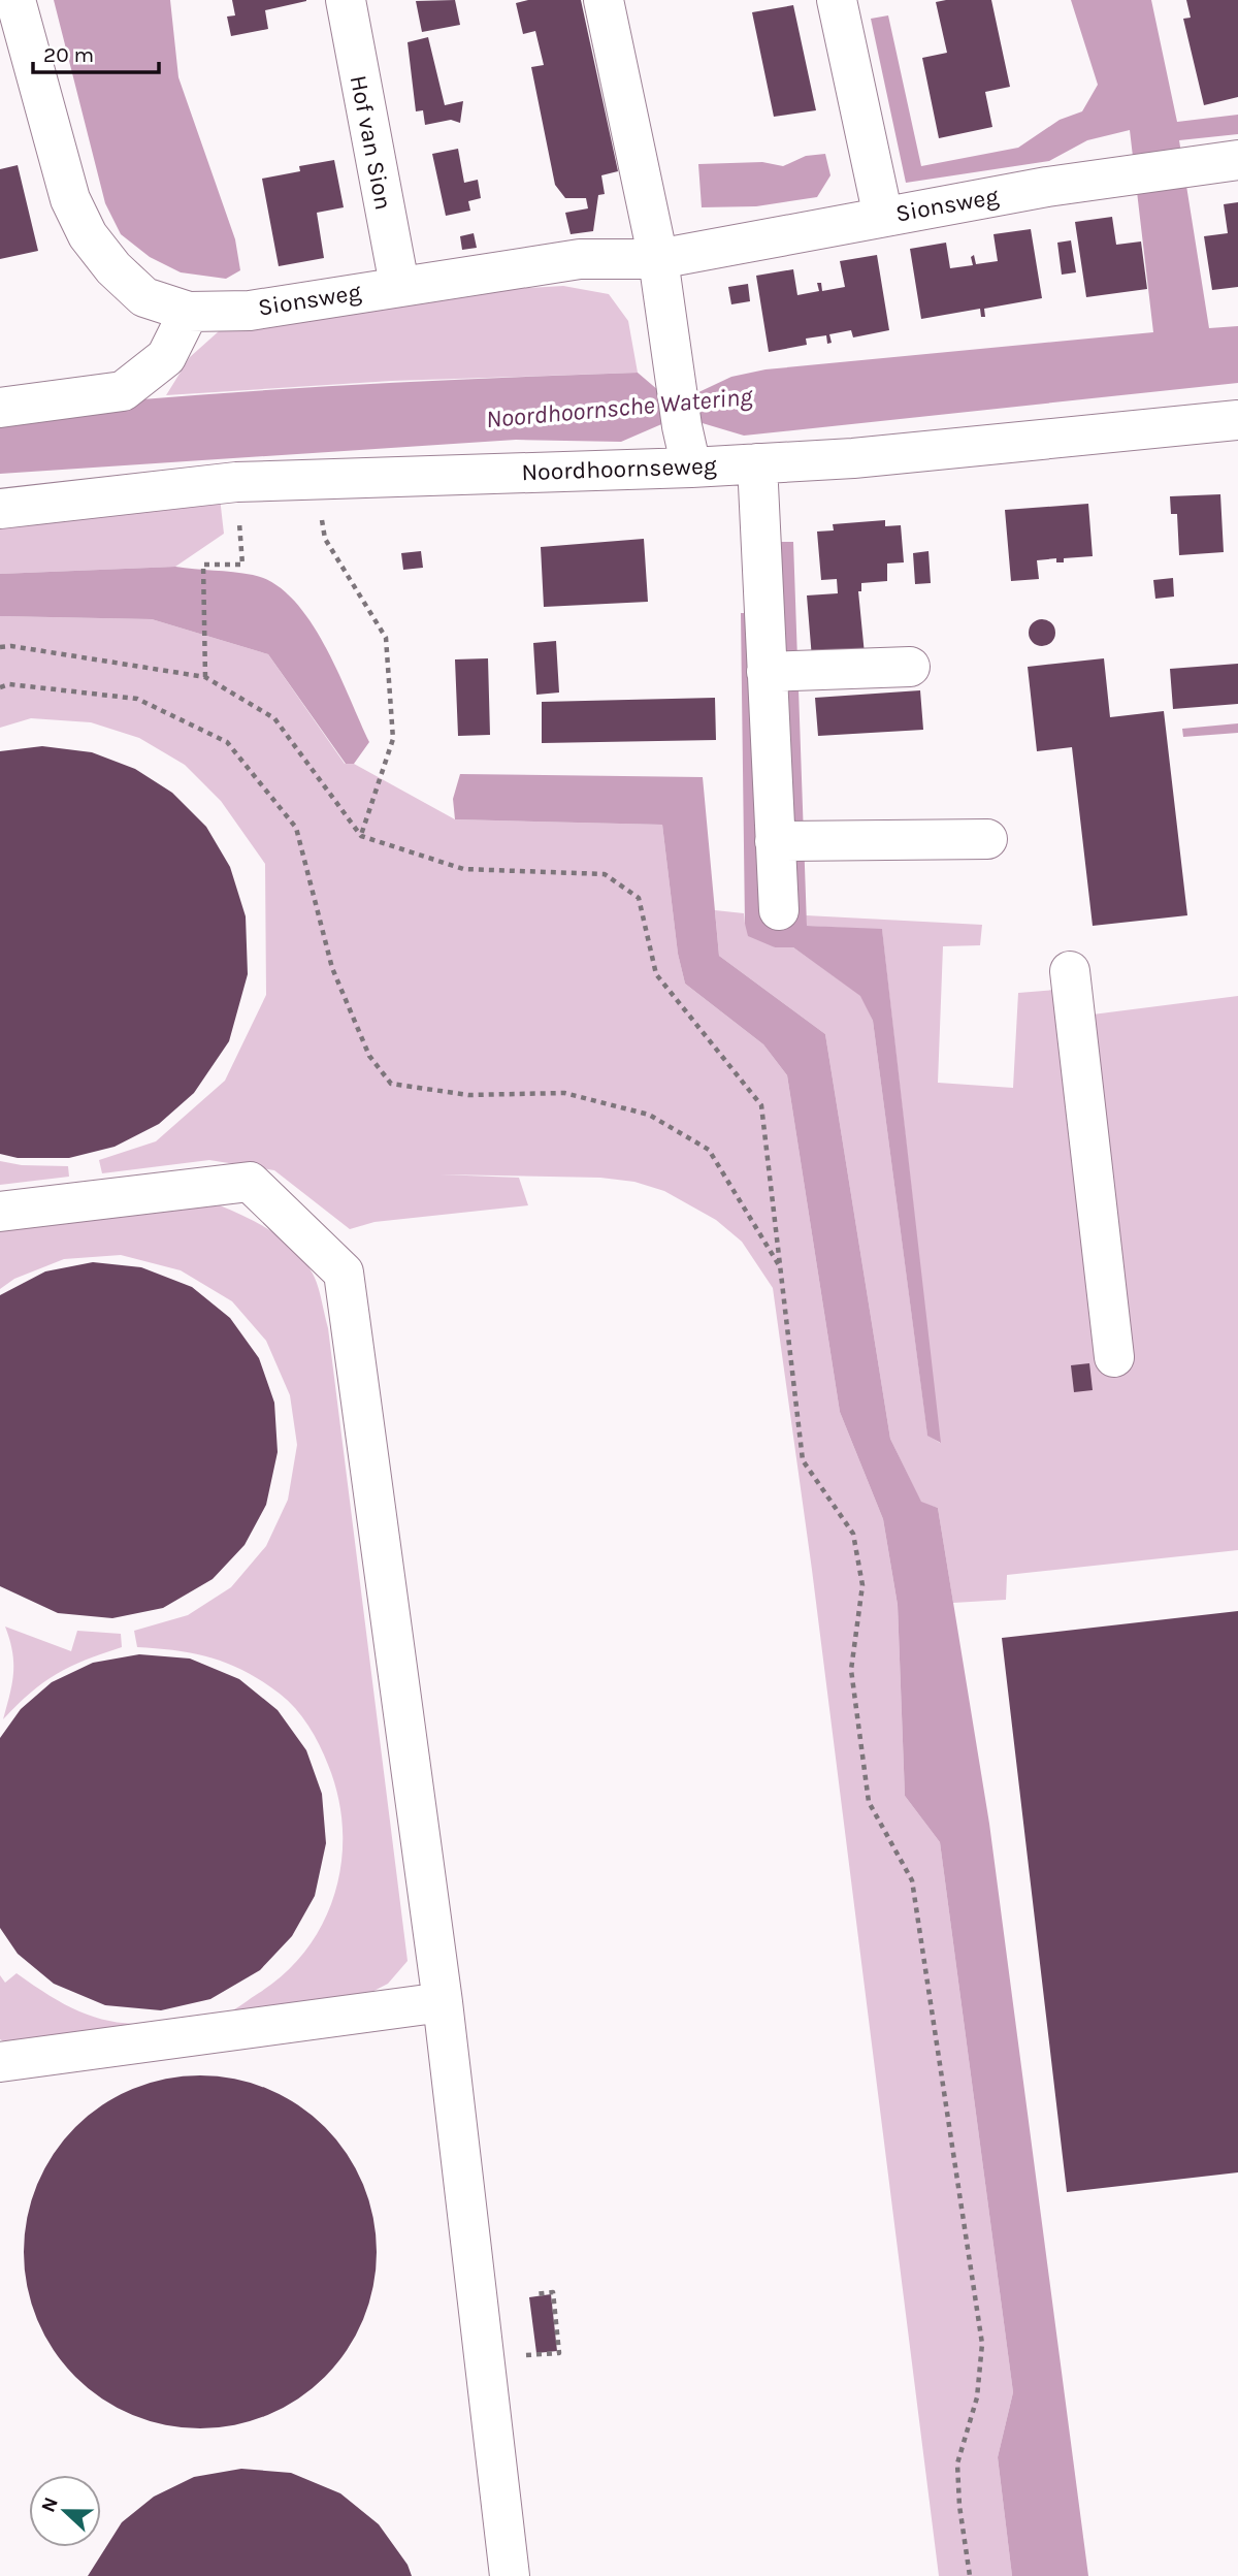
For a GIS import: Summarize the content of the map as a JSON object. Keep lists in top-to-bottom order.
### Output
{
  "streets": {
    "street": ["Hof van Sion", "Sionsweg", "Noordhoornseweg"]
  },
  "crossings": [
    ["Hof van Sion", "Sionsweg"]
  ],
  "water": ["Noordhoornsche Watering"],
  "scale_bar": "20 m",
  "north": "left"
}
